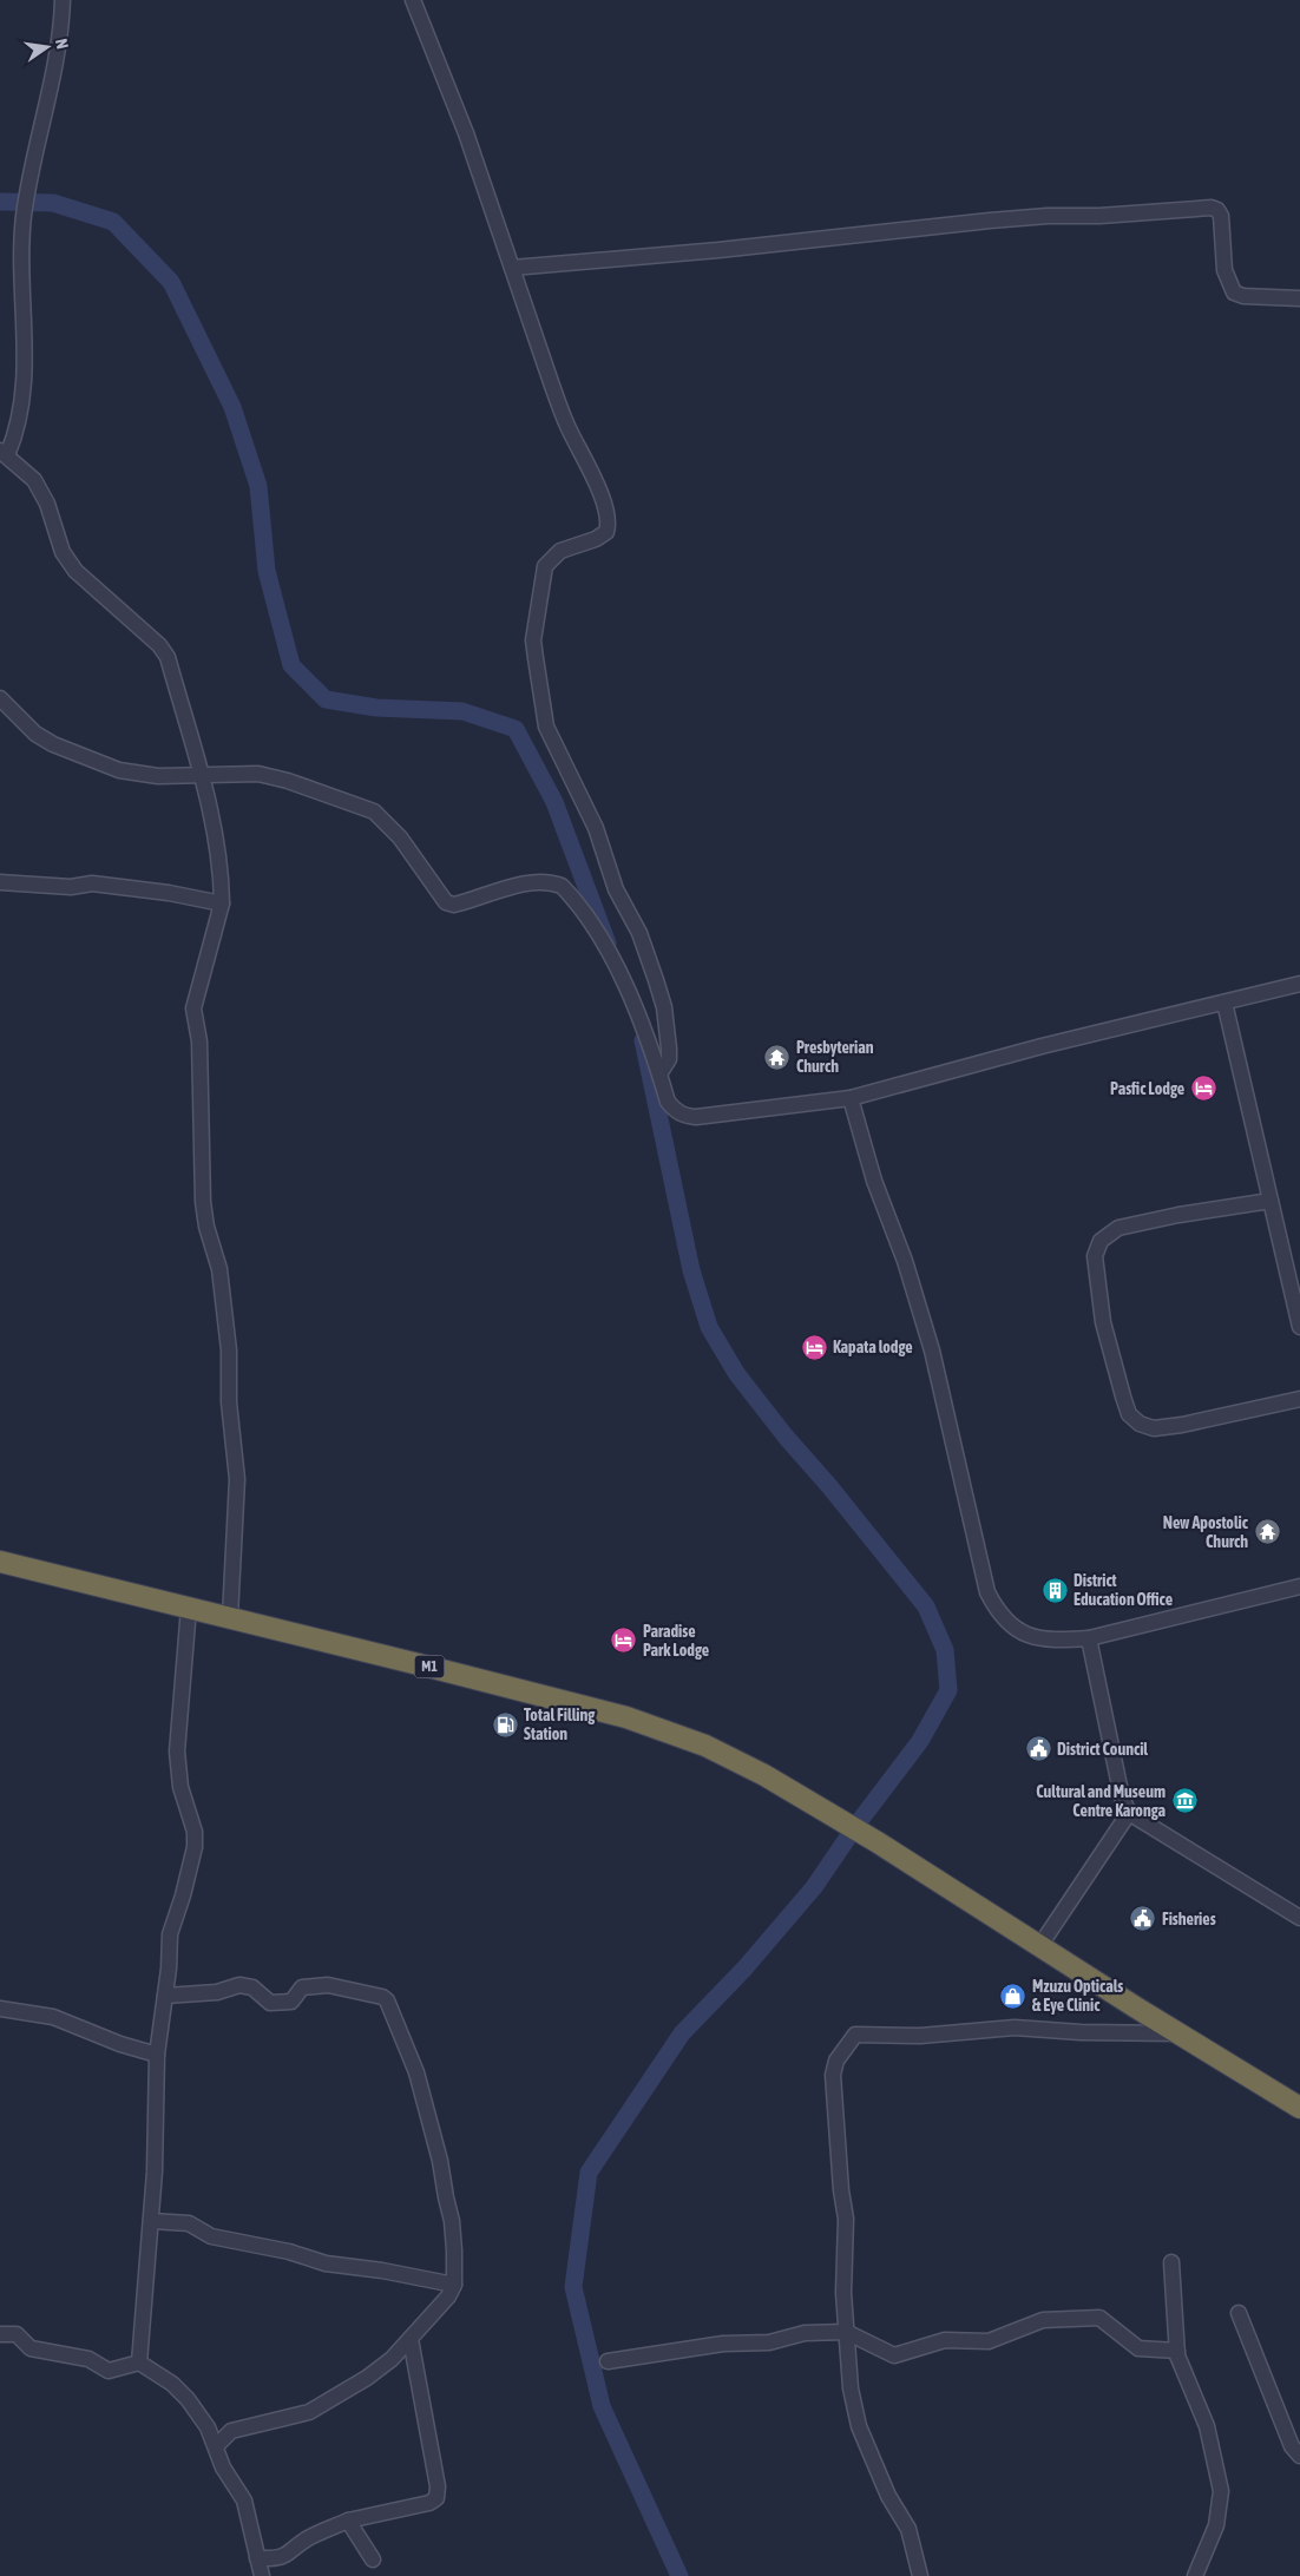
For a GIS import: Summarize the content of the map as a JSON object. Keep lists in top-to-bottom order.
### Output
{
  "streets": {
    "highway": ["M1"]
  },
  "places": {
    "temple": ["Presbyterian Church", "New Apostolic Church"],
    "hotel": ["Pasfic Lodge", "Kapata lodge", "Paradise Park Lodge"],
    "building": ["District Education Office"],
    "fuel station": ["Total Filling Station"],
    "public building": ["District Council", "Fisheries"],
    "museum": ["Cultural and Museum Centre Karonga"],
    "shop": ["Mzuzu Opticals & Eye Clinic"]
  },
  "north": "right"
}
